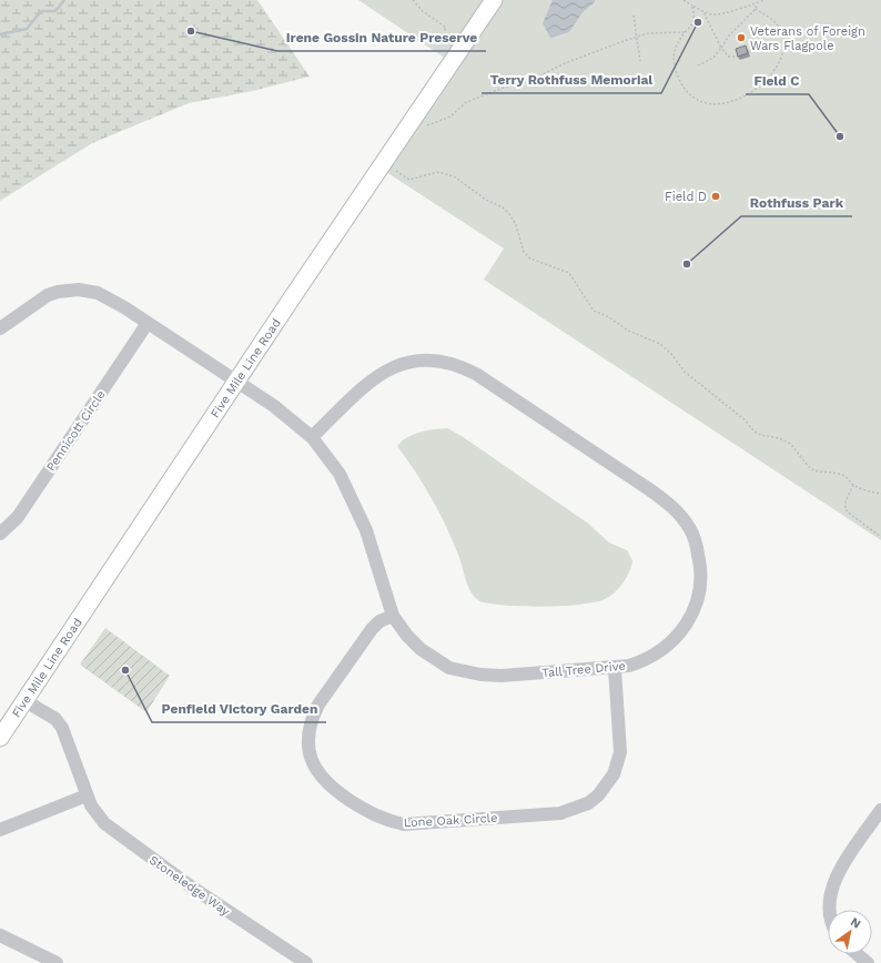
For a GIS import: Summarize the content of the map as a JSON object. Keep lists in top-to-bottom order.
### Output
{
  "streets": {
    "main road": ["Five Mile Line Road"],
    "street": [
      "Pennicott Circle",
      "Tall Tree Drive",
      "Lone Oak Circle",
      "Stoneledge Way"
    ]
  },
  "crossings": [
    ["Five Mile Line Road", "Tall Tree Drive"],
    ["Five Mile Line Road", "Stoneledge Way"],
    ["Tall Tree Drive", "Lone Oak Circle"]
  ],
  "places": [
    "Terry Rothfuss Memorial",
    "Irene Gossin Nature Preserve",
    "Veterans of Foreign Wars Flagpole",
    "Field C",
    "Field D",
    "Rothfuss Park",
    "Penfield Victory Garden"
  ],
  "north": "top right"
}
